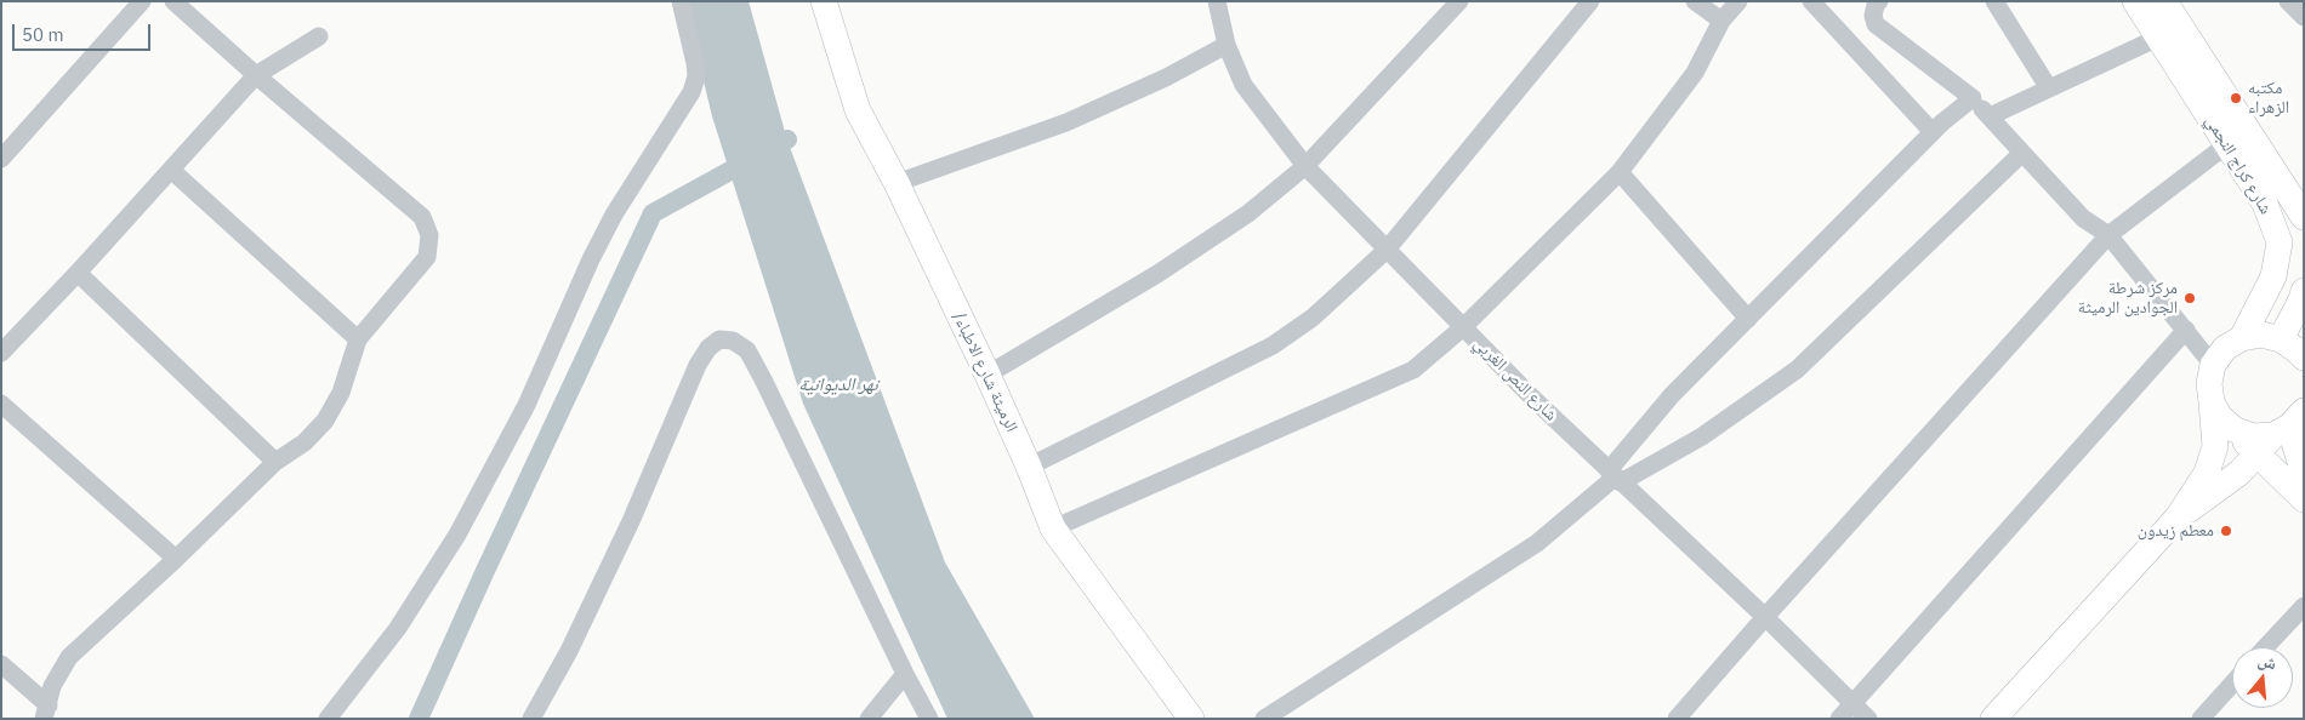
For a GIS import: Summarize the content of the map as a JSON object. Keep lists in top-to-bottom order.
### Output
{
  "streets": {
    "main road": ["شارع كراج النجمي", "/الرميثة شارع الاطباء"],
    "street": ["شارع النص الغربي"]
  },
  "water": ["نهر الديوانية"],
  "places": ["مكتبه الزهراء", "مركز شرطة الجوادين الرميثة", "معطم زيدون"],
  "scale_bar": "50 m",
  "north": "top"
}
